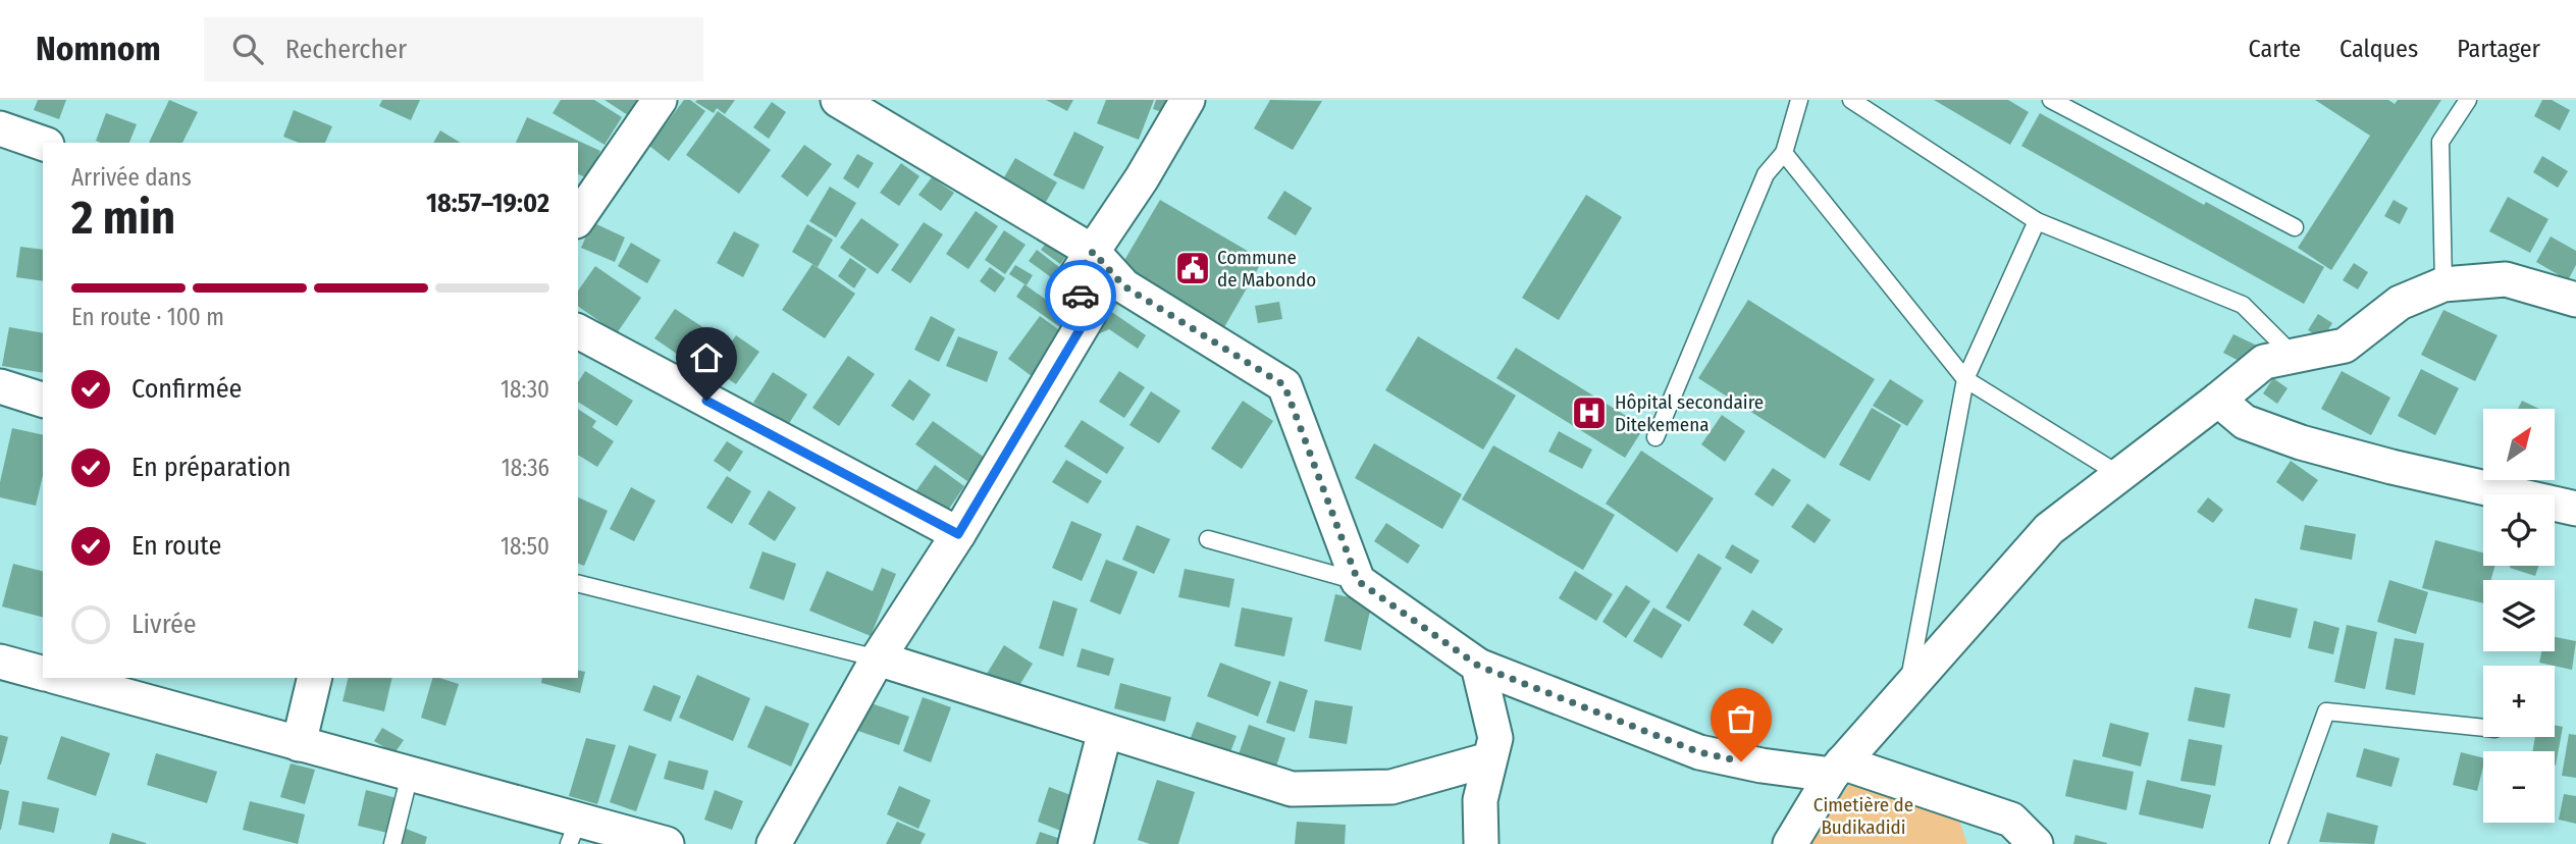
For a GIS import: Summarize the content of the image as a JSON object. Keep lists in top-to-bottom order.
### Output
{
  "parks": ["Cimetière de Budikadidi"],
  "places": {
    "public building": ["Commune de Mabondo"],
    "hospital": ["Hôpital secondaire Ditekemena"]
  },
  "north": "top right",
  "page": {
    "header": "Nomnom",
    "search": "Rechercher",
    "nav": ["Carte", "Calques", "Partager"],
    "heading": ["2 min", "Arrivée dans", "18:57–19:02"],
    "bar": "En route · 100 m",
    "list": [
      ["Confirmée", "18:30"],
      ["En préparation", "18:36"],
      ["En route", "18:50"],
      "Livrée"
    ],
    "map_buttons": ["+", "−"]
  }
}
